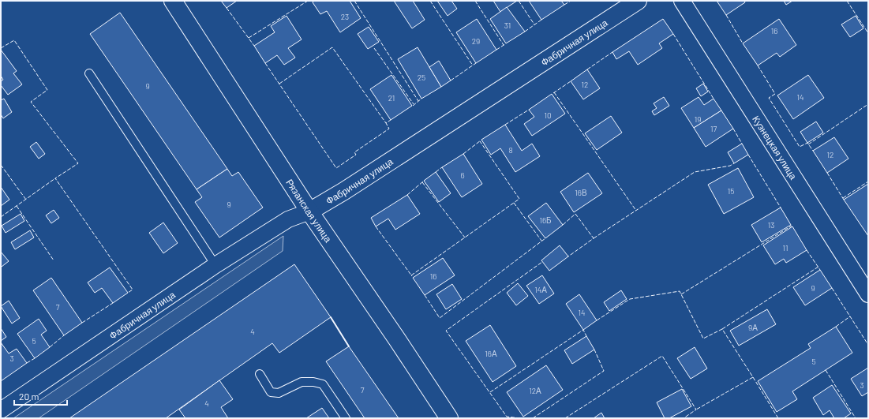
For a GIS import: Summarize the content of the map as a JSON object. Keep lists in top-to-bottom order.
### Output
{
  "streets": {
    "main road": ["Фабричная улица", "Рязанская улица"],
    "street": ["Кузнецкая улица"]
  },
  "crossings": [
    ["Фабричная улица", "Рязанская улица"]
  ],
  "house_numbers": [
    "23",
    "31",
    "16",
    "29",
    "25",
    "12",
    "9",
    "14",
    "21",
    "10",
    "19",
    "17",
    "8",
    "12",
    "6",
    "15",
    "16В",
    "9",
    "16Б",
    "13",
    "11",
    "16",
    "9",
    "14А",
    "7",
    "14",
    "9А",
    "4",
    "5",
    "16А",
    "3",
    "5",
    "3",
    "7",
    "12А",
    "4"
  ],
  "scale_bar": "20 m"
}
